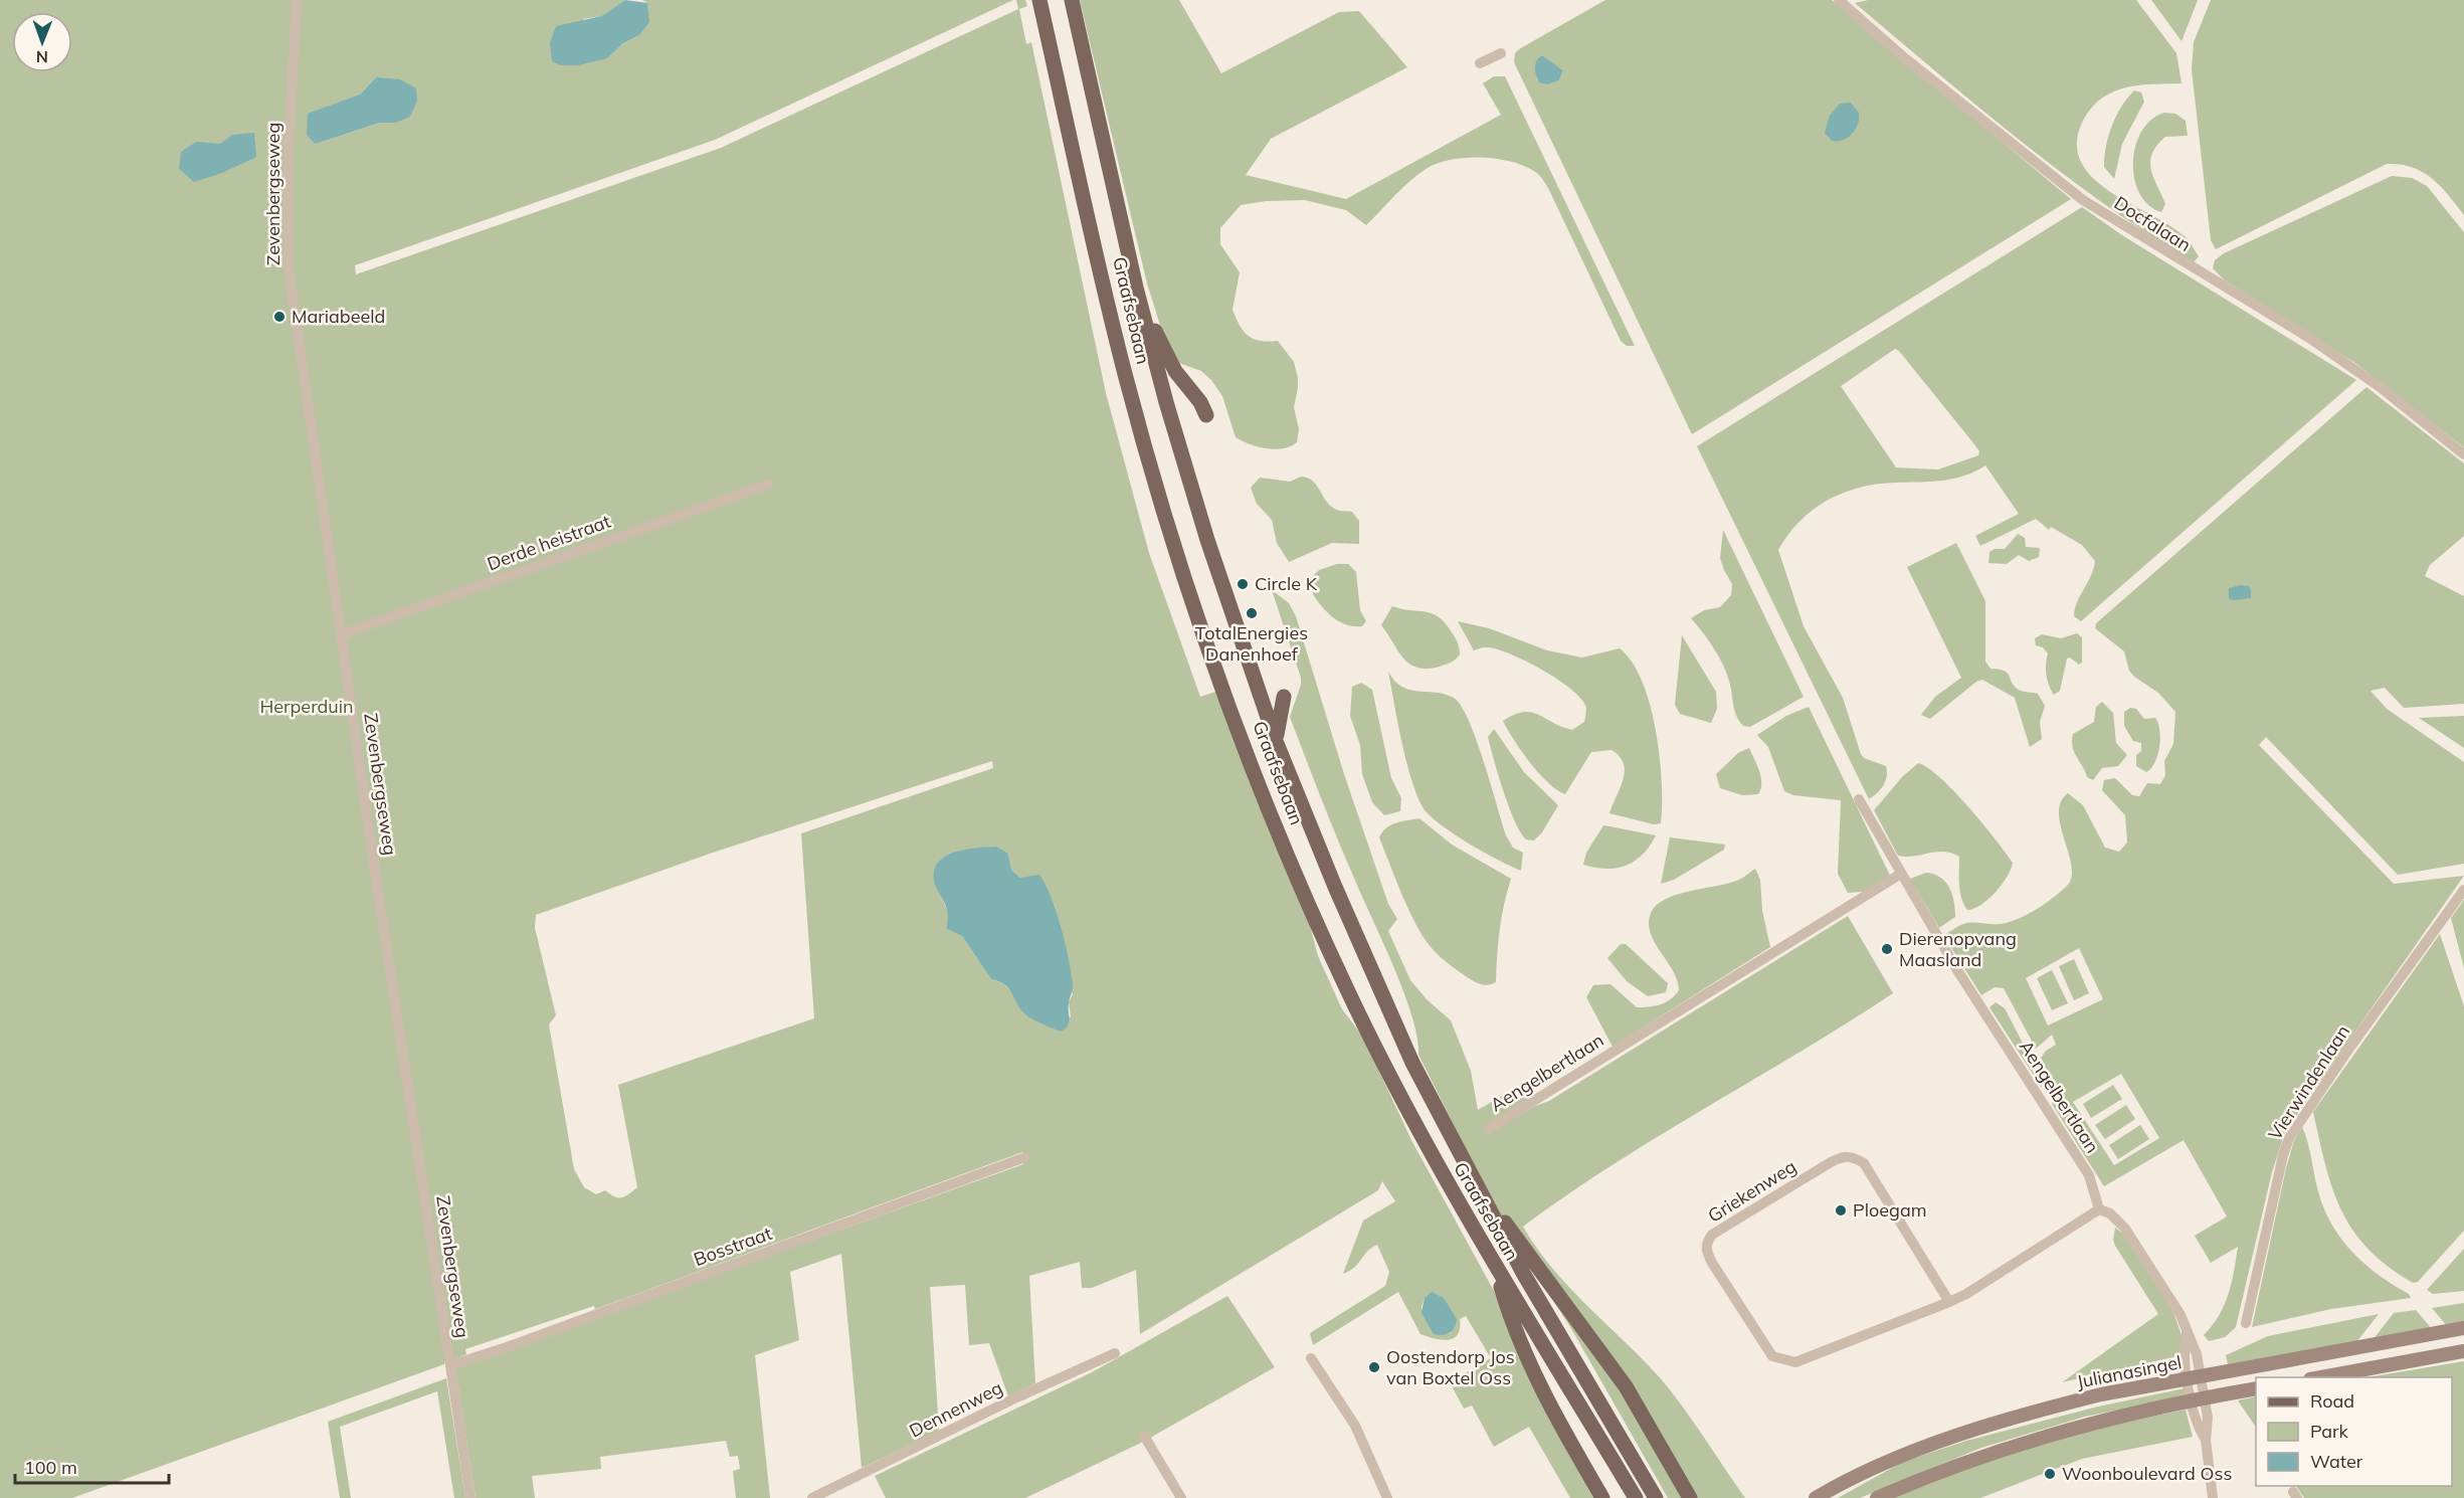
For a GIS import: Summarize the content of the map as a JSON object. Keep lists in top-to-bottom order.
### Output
{
  "streets": {
    "main road": ["Graafsebaan", "Julianasingel"],
    "street": [
      "Zevenbergseweg",
      "Docfalaan",
      "Derde heistraat",
      "Aengelbertlaan",
      "Vierwindenlaan",
      "Griekenweg",
      "Bosstraat",
      "Dennenweg"
    ]
  },
  "crossings": [
    ["Zevenbergseweg", "Derde heistraat"],
    ["Zevenbergseweg", "Bosstraat"],
    ["Aengelbertlaan", "Griekenweg"]
  ],
  "parks": ["Herperduin"],
  "places": [
    "Mariabeeld",
    "Circle K",
    "TotalEnergies Danenhoef",
    "Dierenopvang Maasland",
    "Ploegam",
    "Oostendorp Jos van Boxtel Oss",
    "Woonboulevard Oss"
  ],
  "legend": ["Road", "Park", "Water"],
  "scale_bar": "100 m",
  "north": "bottom"
}
